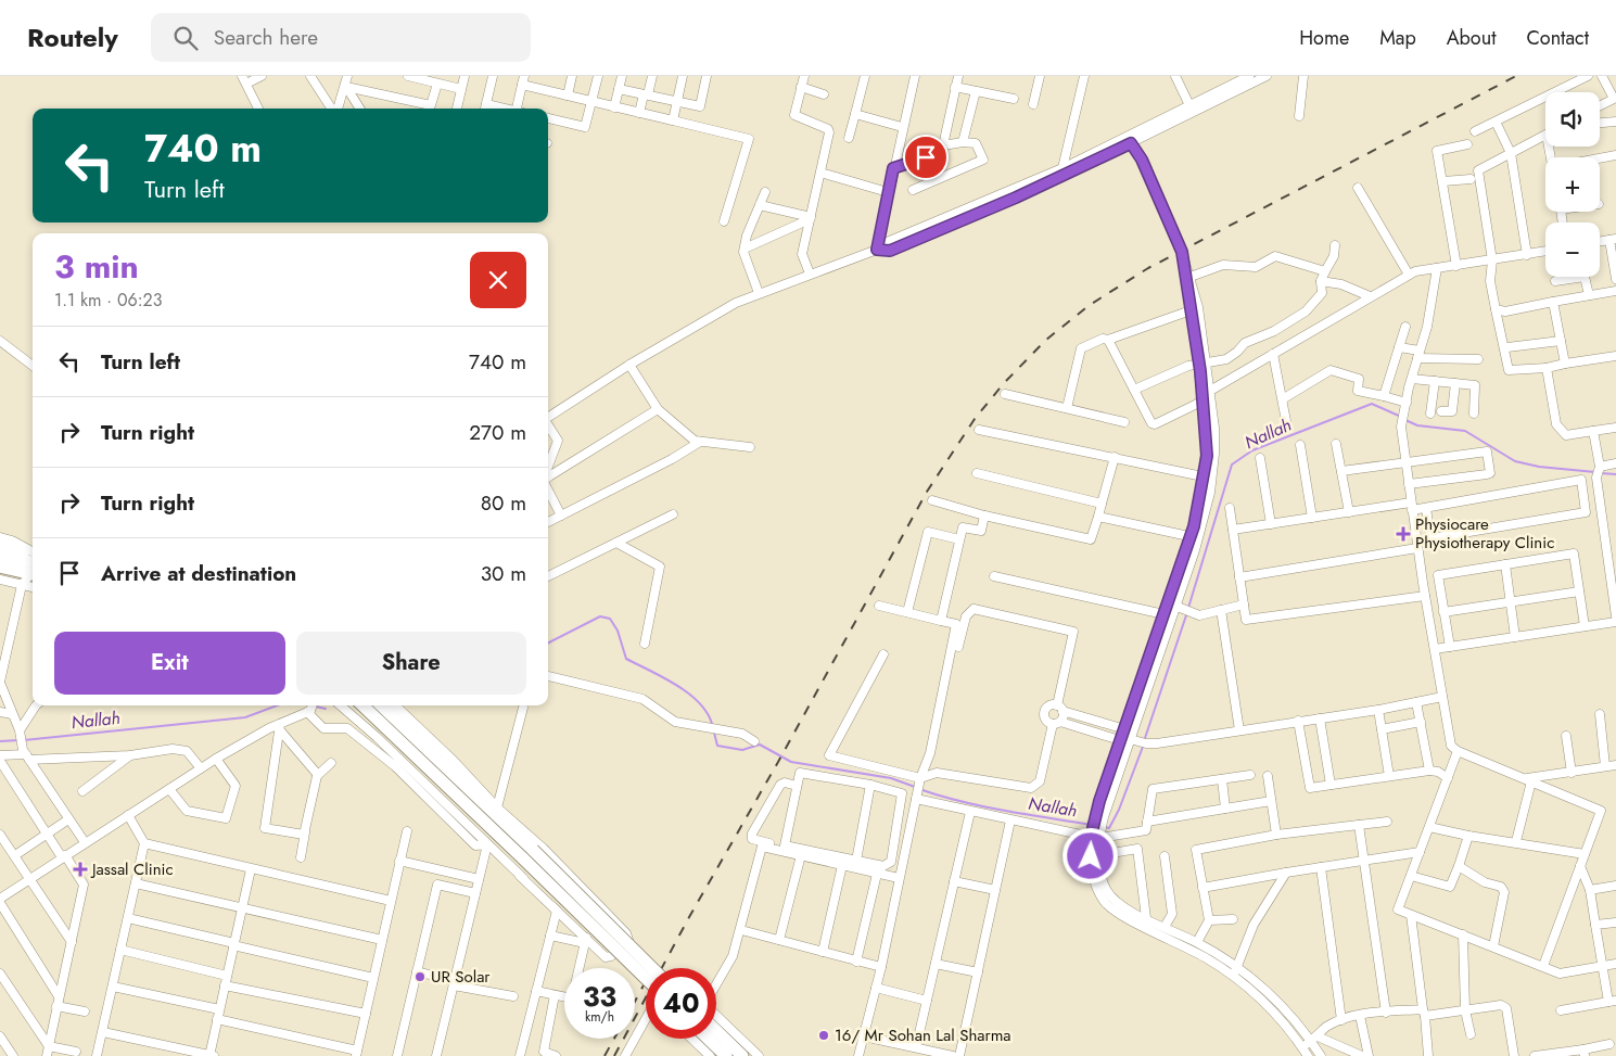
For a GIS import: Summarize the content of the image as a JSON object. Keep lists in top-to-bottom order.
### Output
{
  "water": ["Nallah"],
  "places": {
    "health": ["Physiocare Physiotherapy Clinic", "Jassal Clinic"],
    "other": ["UR Solar", "16/ Mr Sohan Lal Sharma"]
  },
  "page": {
    "header": "Routely",
    "search": "Search here",
    "nav": [
      "Home",
      "Map",
      "About",
      "Contact"
    ],
    "map_buttons": ["+", "−"],
    "turn": ["740 m", "Turn left"],
    "heading": ["3 min", "1.1 km · 06:23"],
    "list": [
      {
        "name": "Turn left",
        "value": "740 m"
      },
      {
        "name": "Turn right",
        "value": "270 m"
      },
      {
        "name": "Turn right",
        "value": "80 m"
      },
      {
        "name": "Arrive at destination",
        "value": "30 m"
      }
    ],
    "buttons": ["Exit", "Share"],
    "speed": "33 km/h",
    "limit": "40"
  }
}
